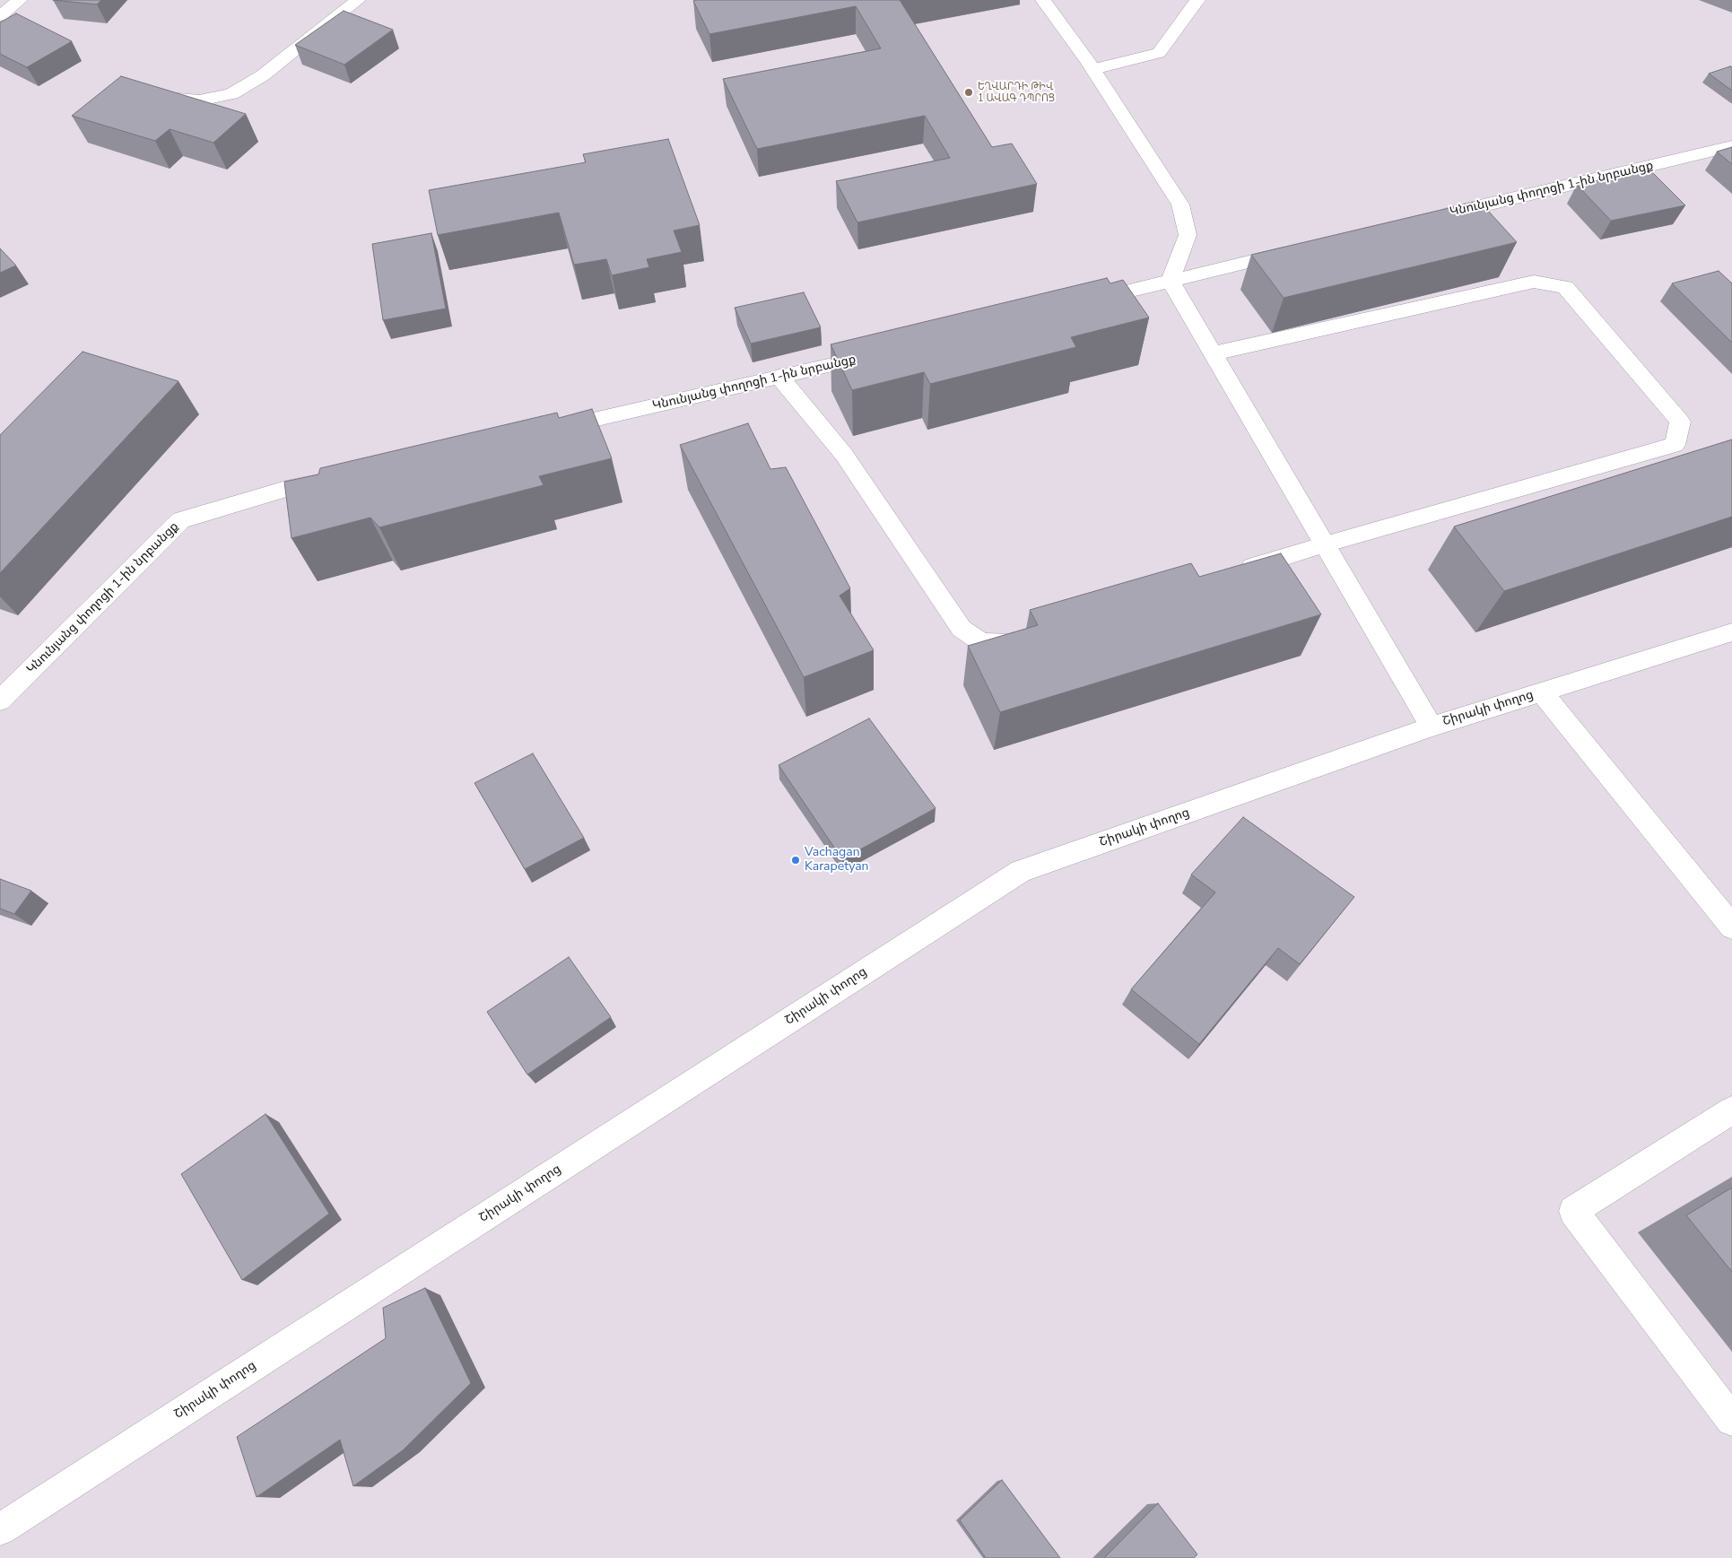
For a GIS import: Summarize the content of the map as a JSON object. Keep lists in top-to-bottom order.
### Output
{
  "streets": {
    "street": ["Կնունյանց փողոցի 1-ին նրբանցք", "Շիրակի փողոց"]
  },
  "places": ["ԵՂՎԱՐԴԻ ԹԻՎ 1 ԱՎԱԳ ԴՊՐՈՑ", "Vachagan Karapetyan"]
}
